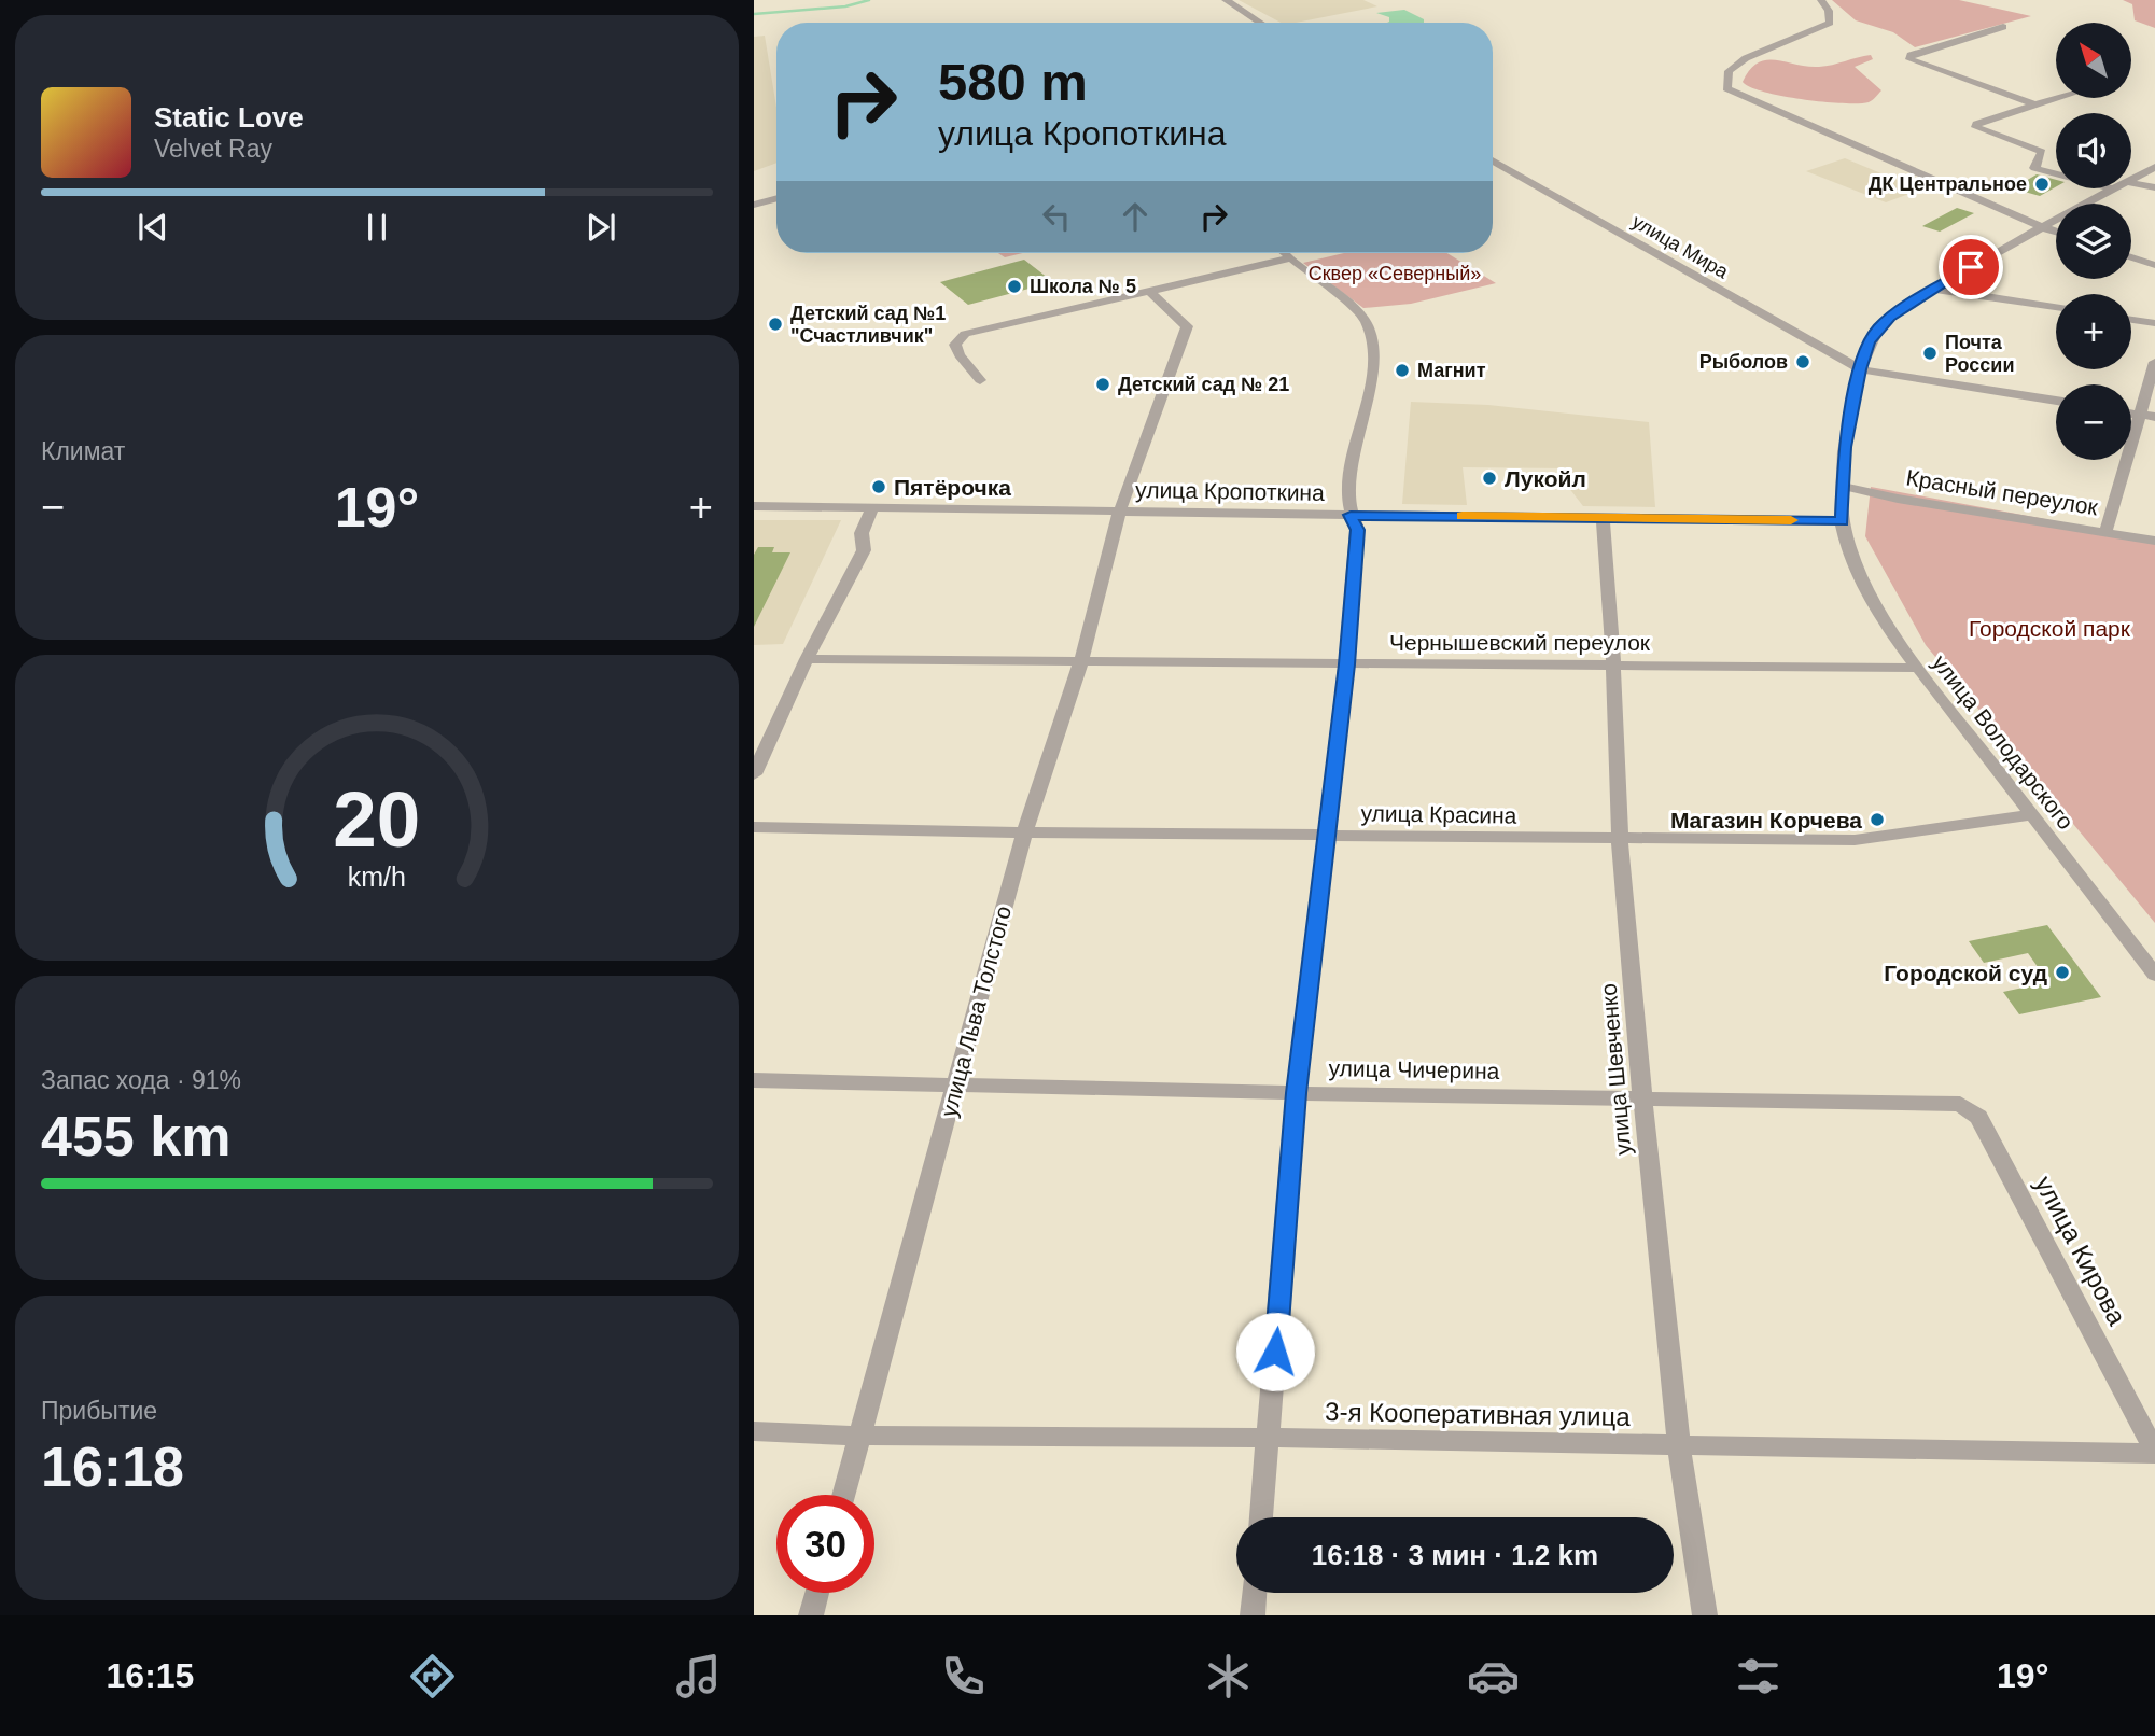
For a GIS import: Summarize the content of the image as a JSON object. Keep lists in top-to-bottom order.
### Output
{
  "streets": {
    "street": [
      "улица Мира",
      "улица Кропоткина",
      "Красный переулок",
      "Чернышевский переулок",
      "улица Володарского",
      "улица Красина",
      "улица Льва Толстого",
      "улица Чичерина",
      "улица Шевченко",
      "улица Кирова",
      "3-я Кооперативная улица"
    ]
  },
  "crossings": [
    ["улица Мира", "улица Володарского"],
    ["улица Кропоткина", "улица Володарского"],
    ["улица Кропоткина", "улица Льва Толстого"],
    ["улица Кропоткина", "улица Шевченко"],
    ["Красный переулок", "улица Володарского"],
    ["Чернышевский переулок", "улица Володарского"],
    ["Чернышевский переулок", "улица Льва Толстого"],
    ["Чернышевский переулок", "улица Шевченко"],
    ["улица Володарского", "улица Красина"],
    ["улица Красина", "улица Льва Толстого"],
    ["улица Красина", "улица Шевченко"],
    ["улица Льва Толстого", "улица Чичерина"],
    ["улица Льва Толстого", "3-я Кооперативная улица"],
    ["улица Чичерина", "улица Шевченко"],
    ["улица Чичерина", "улица Кирова"],
    ["улица Шевченко", "3-я Кооперативная улица"],
    ["улица Кирова", "3-я Кооперативная улица"]
  ],
  "parks": ["Сквер «Северный»", "Городской парк"],
  "places": [
    "ДК Центральное",
    "Школа № 5",
    "Детский сад №1 \"Счастливчик\"",
    "Почта России",
    "Рыболов",
    "Магнит",
    "Детский сад № 21",
    "Лукойл",
    "Пятёрочка",
    "Магазин Корчева",
    "Городской суд"
  ],
  "north": "top left",
  "page": {
    "map_buttons": ["+", "−"],
    "turn": ["580 m", "улица Кропоткина"],
    "song": ["Static Love", "Velvet Ray"],
    "tile": [
      "Климат",
      ["Запас хода · 91%", "455 km"],
      ["Прибытие", "16:18"]
    ],
    "heat": ["−", "19°", "+"],
    "limit": "30",
    "trip": "16:18 · 3 мин · 1.2 km",
    "tabs": ["16:15", "19°"],
    "gauge": ["20", "km/h"]
  }
}
